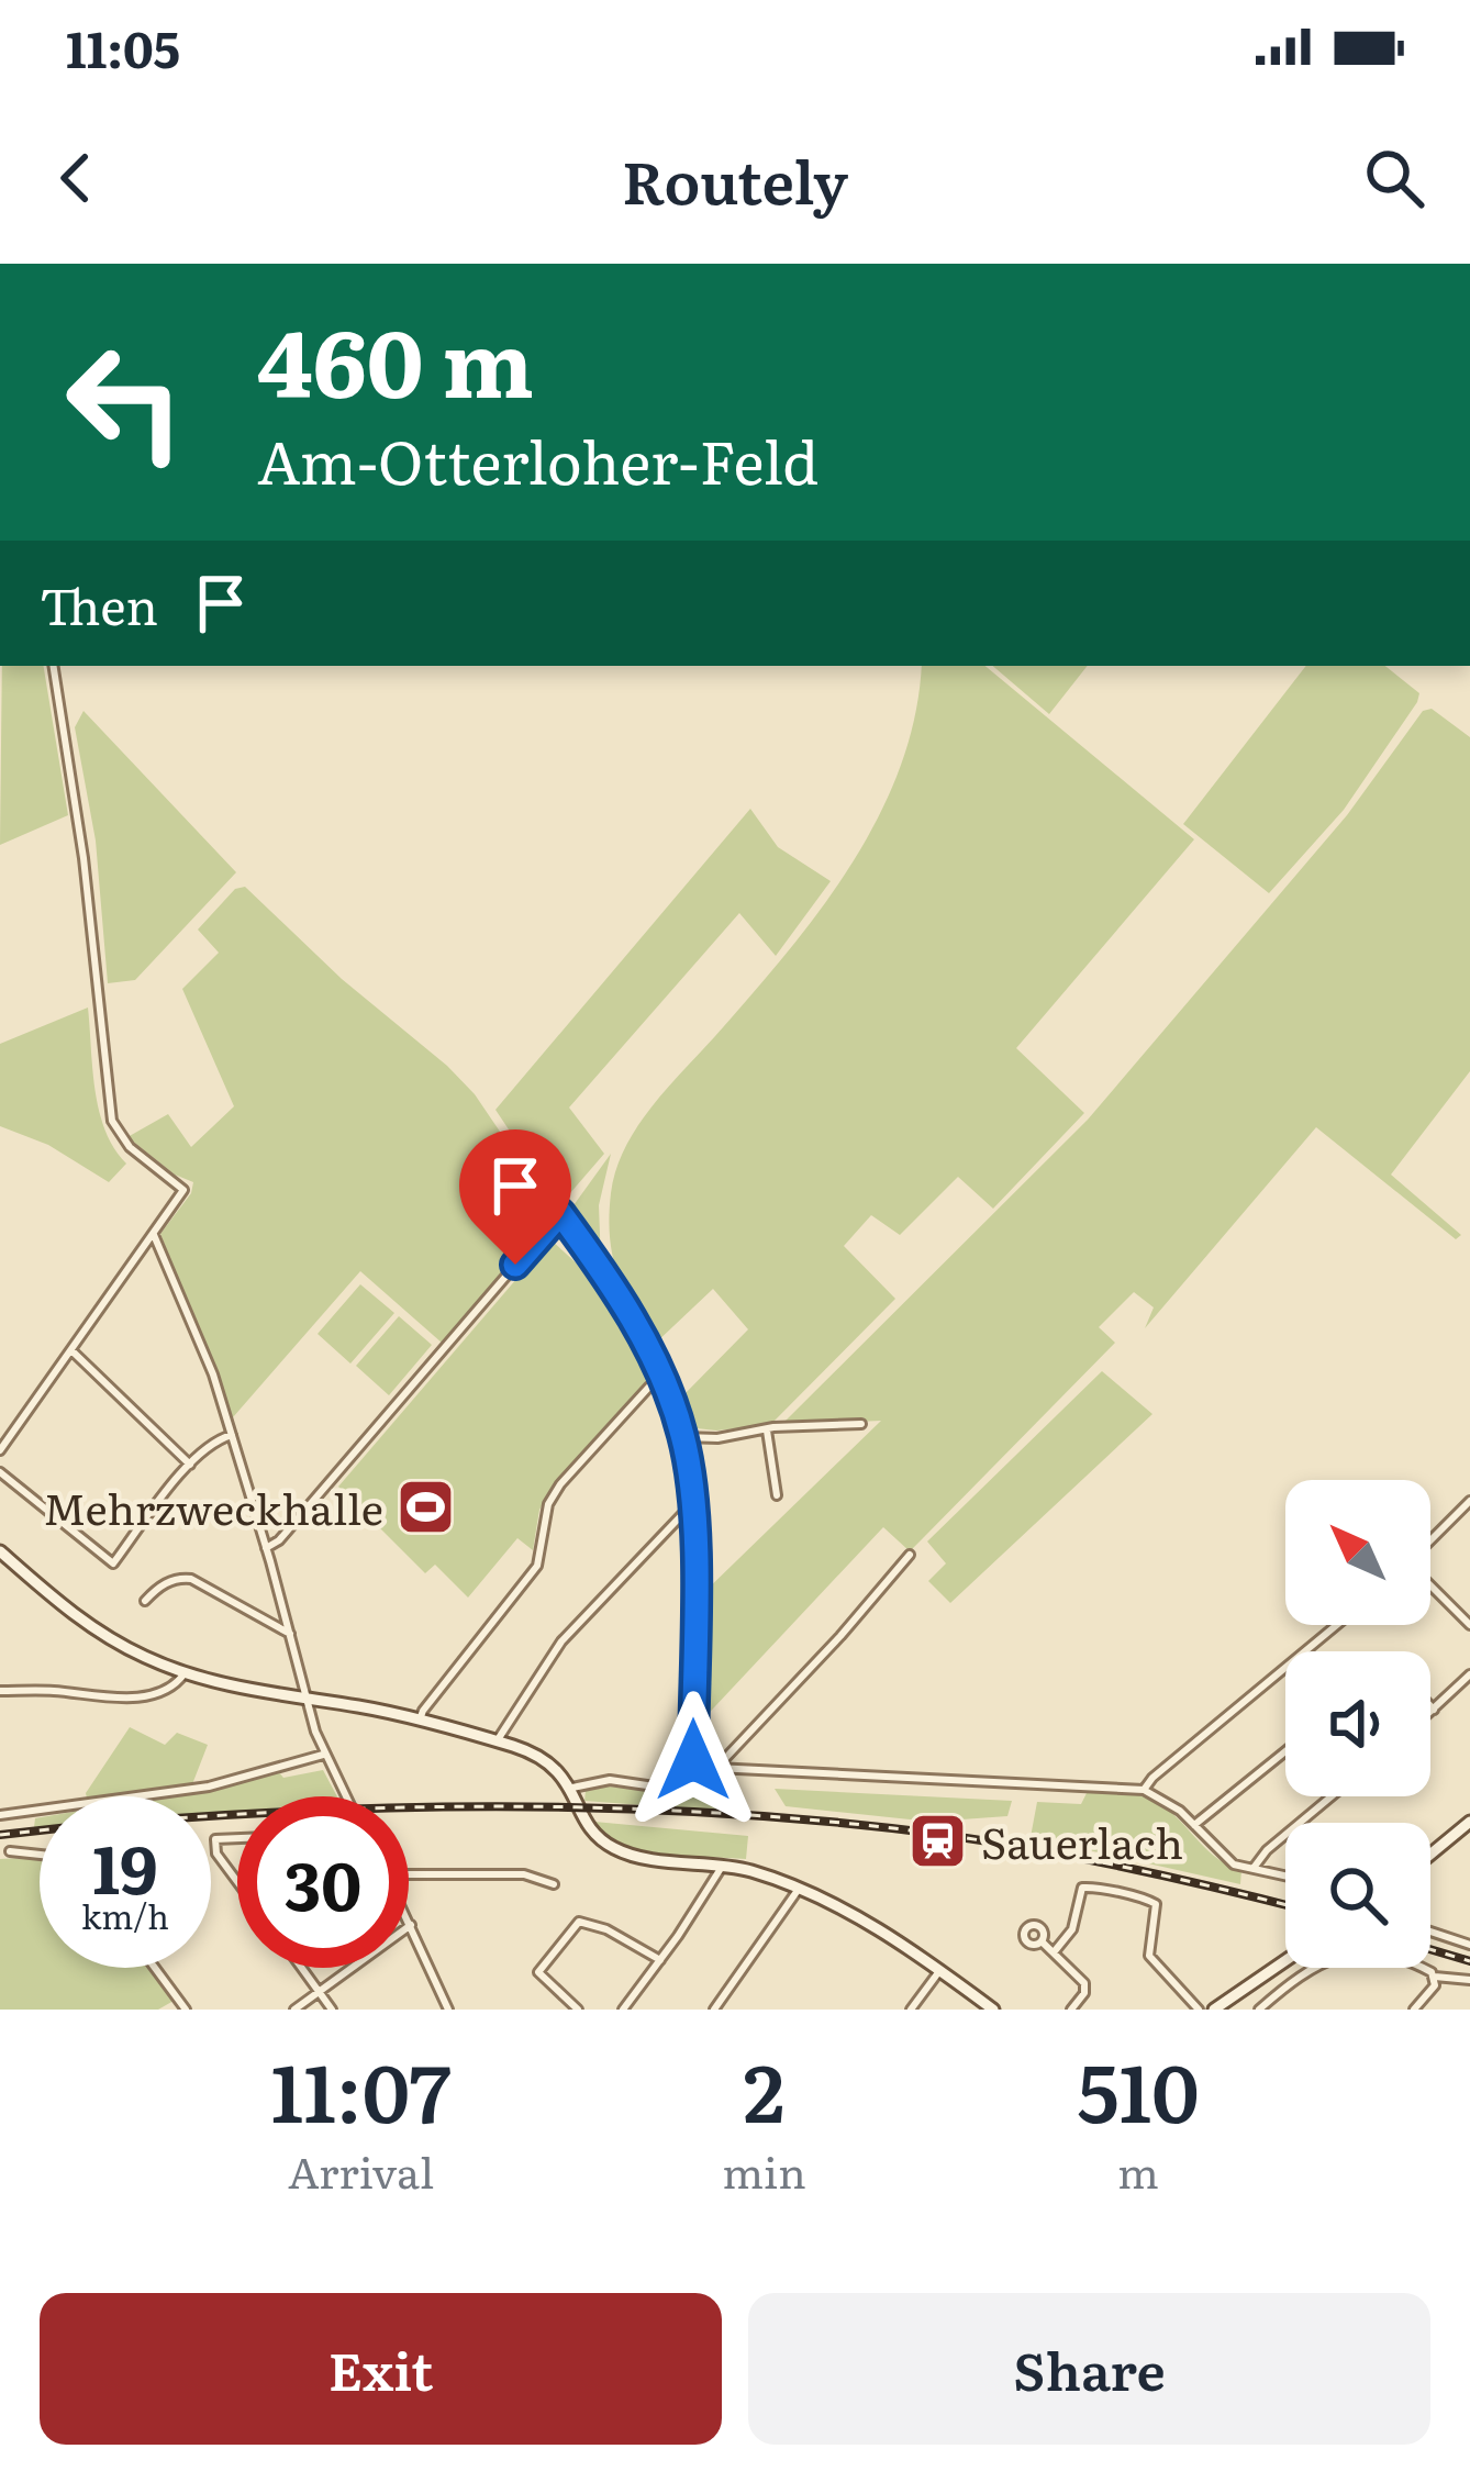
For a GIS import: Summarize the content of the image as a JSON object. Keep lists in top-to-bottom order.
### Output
{
  "places": {
    "sports": ["Mehrzweckhalle"],
    "station": ["Sauerlach"]
  },
  "north": "top left",
  "page": {
    "status": "11:05",
    "header": "Routely",
    "turn": ["460 m", "Am-Otterloher-Feld"],
    "then": "Then",
    "speed": "19 km/h",
    "limit": "30",
    "eta": [
      "11:07",
      "Arrival",
      "2",
      "min",
      "510",
      "m"
    ],
    "buttons": ["Exit", "Share"]
  }
}
